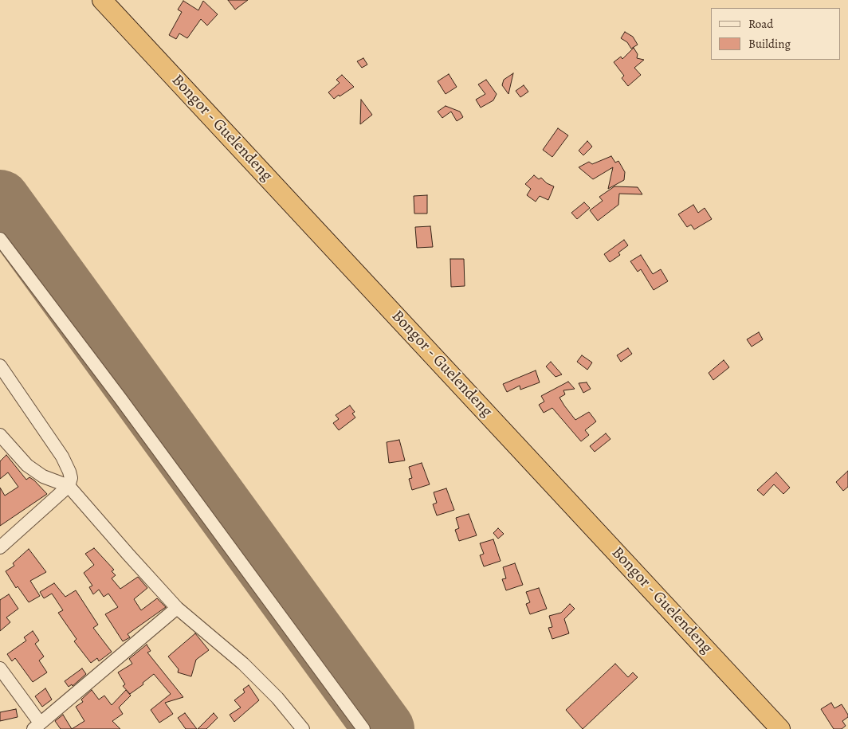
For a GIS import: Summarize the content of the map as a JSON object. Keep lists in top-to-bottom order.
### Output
{
  "streets": {
    "highway": ["Bongor - Guelendeng"]
  },
  "legend": ["Road", "Building"]
}
